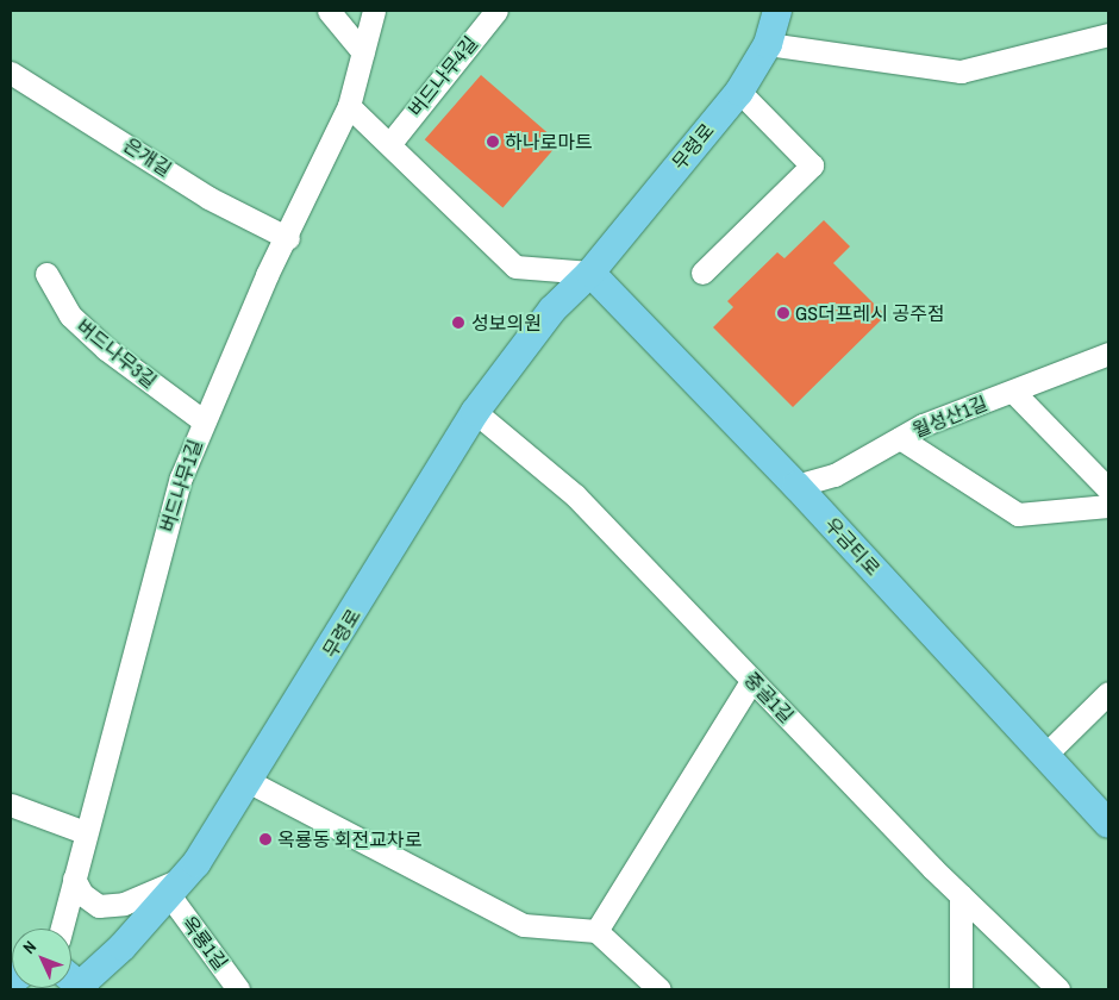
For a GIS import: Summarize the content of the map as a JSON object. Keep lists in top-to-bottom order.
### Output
{
  "streets": {
    "main road": ["무령로", "우금티로"],
    "street": [
      "버드나무4길",
      "은개길",
      "버드나무3길",
      "월성산1길",
      "버드나무1길",
      "중골1길",
      "옥룡1길"
    ]
  },
  "crossings": [
    ["무령로", "우금티로"],
    ["무령로", "중골1길"],
    ["무령로", "옥룡1길"],
    ["은개길", "버드나무1길"],
    ["버드나무3길", "버드나무1길"],
    ["월성산1길", "우금티로"]
  ],
  "places": [
    "하나로마트",
    "GS더프레시 공주점",
    "성보의원",
    "옥룡동 회전교차로"
  ],
  "north": "top left"
}
